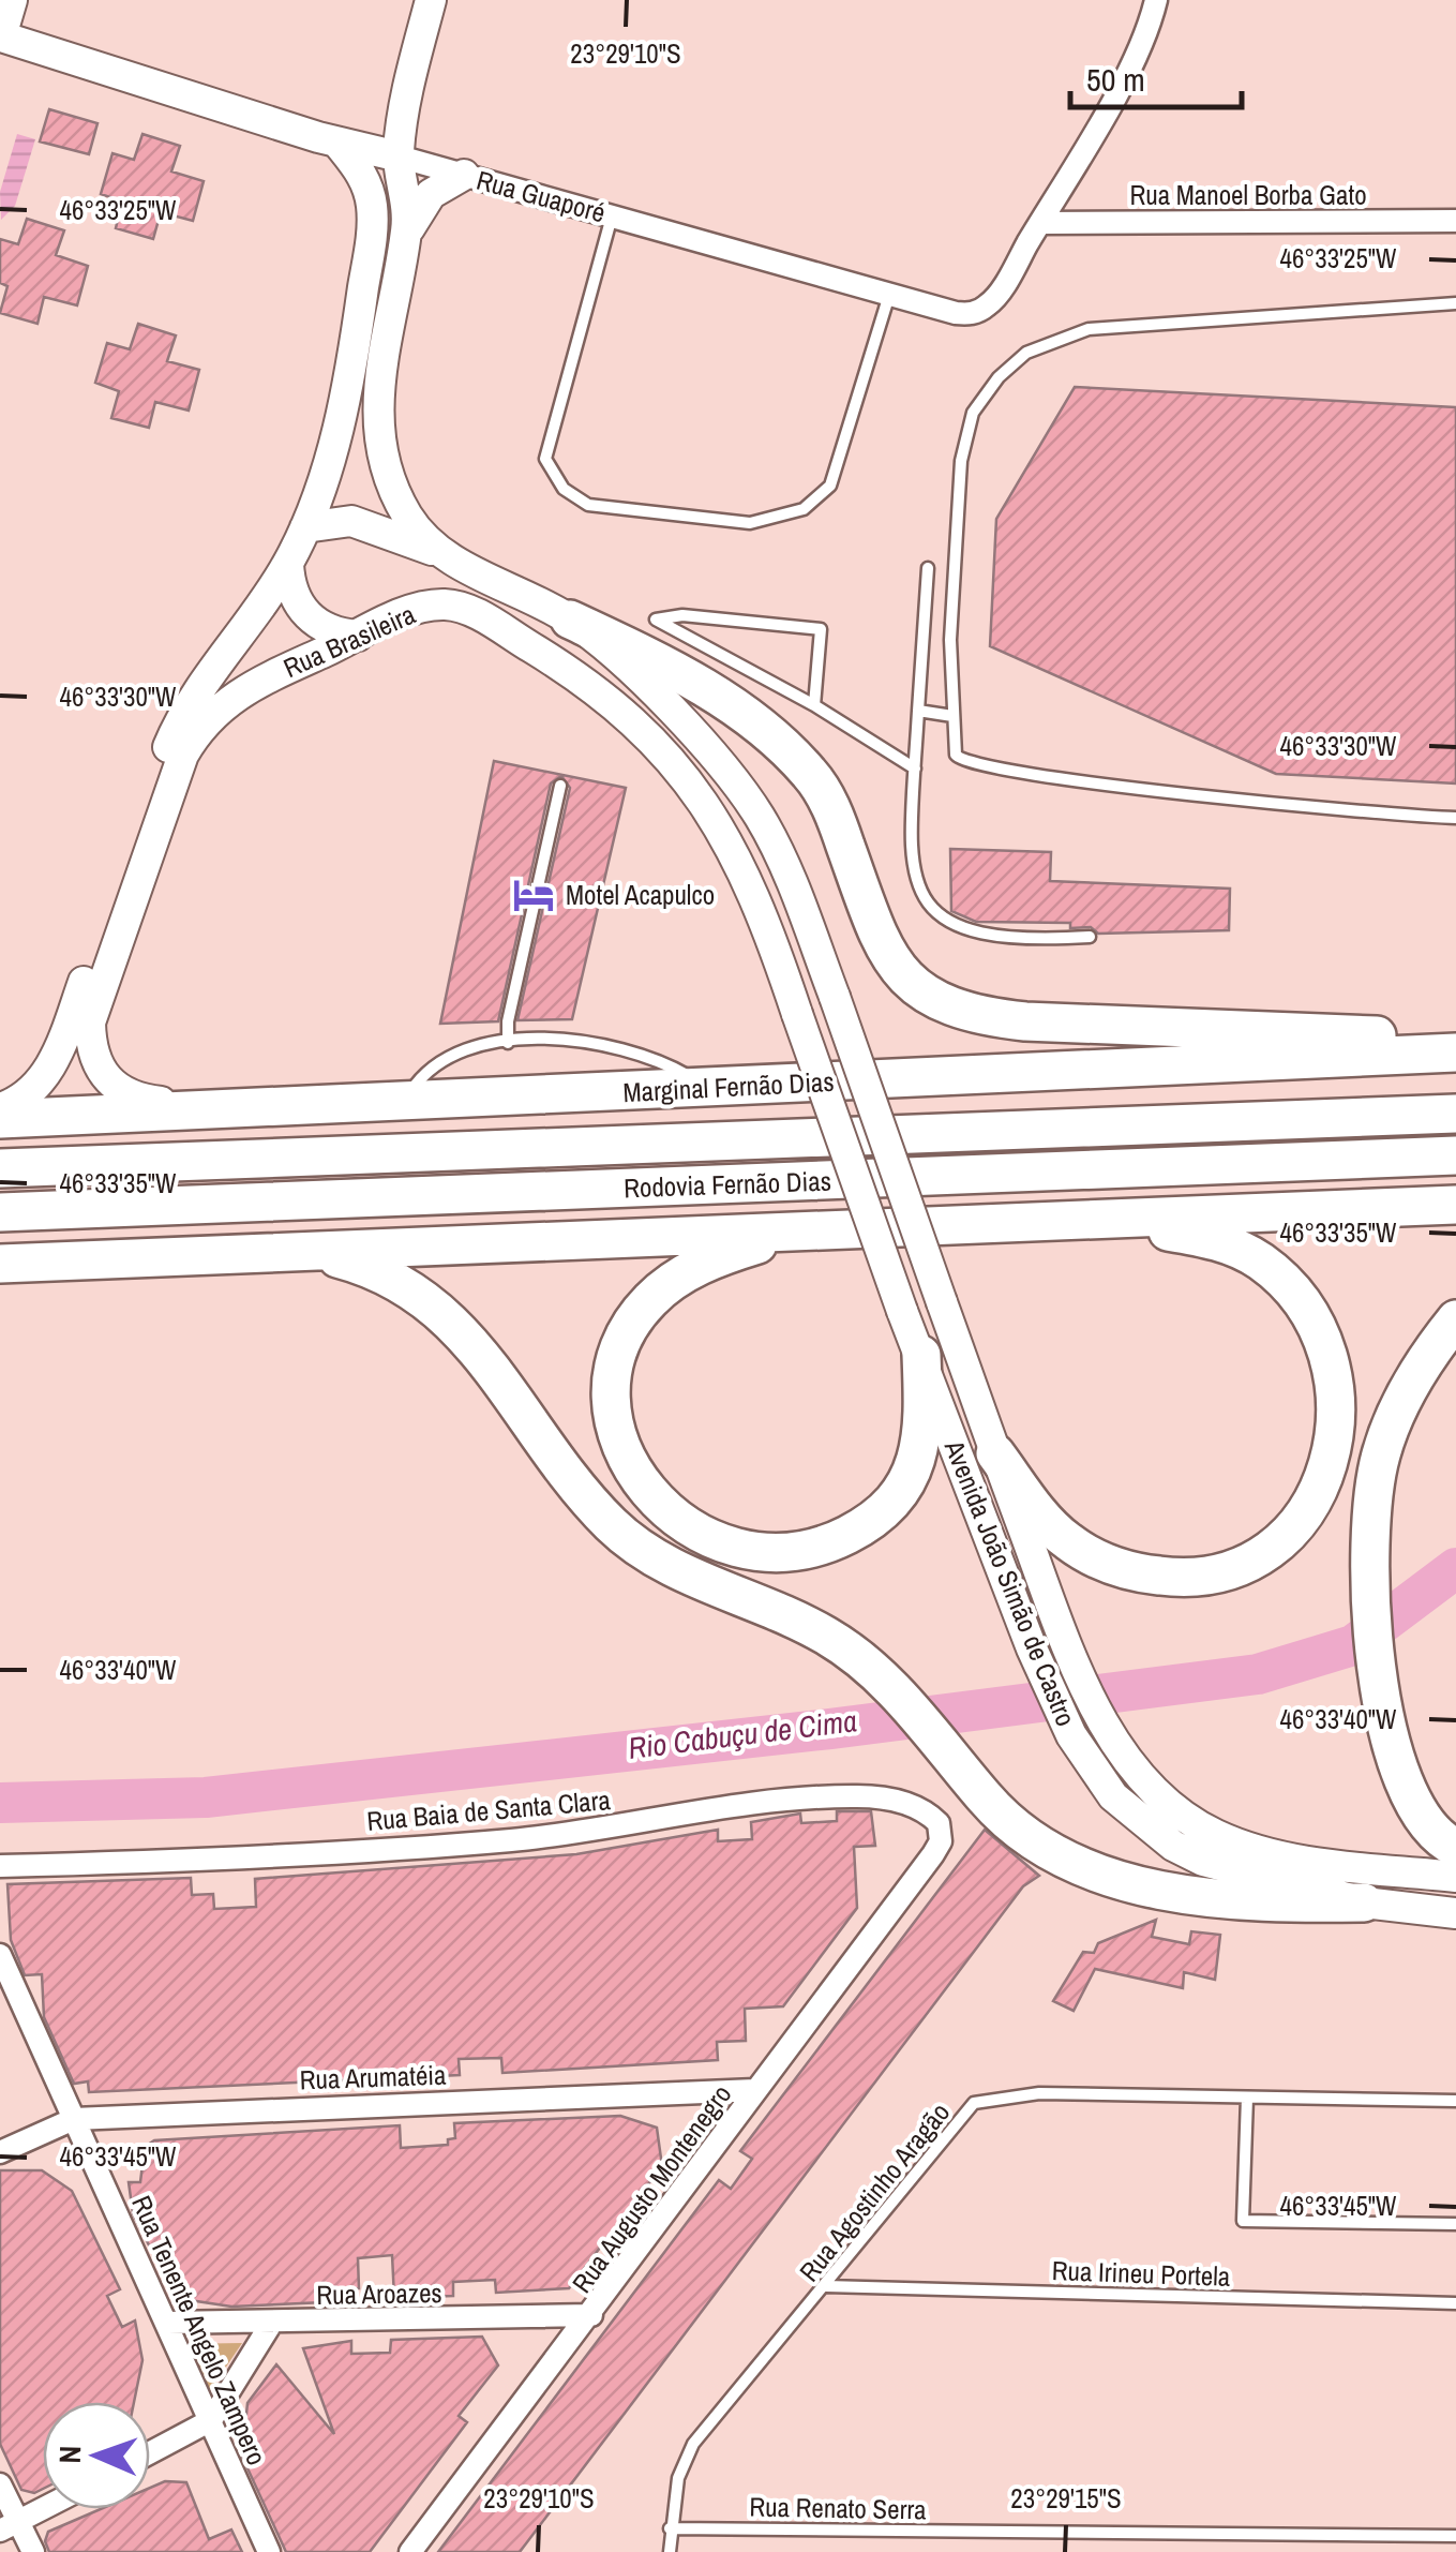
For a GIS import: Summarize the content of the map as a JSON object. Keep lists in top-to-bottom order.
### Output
{
  "streets": {
    "highway": ["Marginal Fernão Dias", "Rodovia Fernão Dias"],
    "main road": ["Rua Guaporé", "Rua Brasileira", "Avenida João Simão de Castro"],
    "street": [
      "Rua Manoel Borba Gato",
      "Rua Baia de Santa Clara",
      "Rua Arumatéia",
      "Rua Augusto Montenegro",
      "Rua Aroazes",
      "Rua Tenente Angelo Zampero"
    ],
    "lane": ["Rua Agostinho Aragão", "Rua Irineu Portela", "Rua Renato Serra"]
  },
  "crossings": [
    ["Rua Manoel Borba Gato", "Rua Guaporé"],
    ["Rua Brasileira", "Marginal Fernão Dias"],
    ["Rua Brasileira", "Avenida João Simão de Castro"],
    ["Rua Baia de Santa Clara", "Rua Augusto Montenegro"],
    ["Rua Arumatéia", "Rua Augusto Montenegro"],
    ["Rua Arumatéia", "Rua Tenente Angelo Zampero"],
    ["Rua Augusto Montenegro", "Rua Aroazes"],
    ["Rua Agostinho Aragão", "Rua Irineu Portela"],
    ["Rua Agostinho Aragão", "Rua Renato Serra"],
    ["Rua Aroazes", "Rua Tenente Angelo Zampero"]
  ],
  "water": ["Rio Cabuçu de Cima"],
  "places": {
    "hotel": ["Motel Acapulco"]
  },
  "scale_bar": "50 m",
  "north": "left",
  "coordinates": [
    "23°29'10\"S",
    "46°33'25\"W",
    "46°33'30\"W",
    "46°33'35\"W",
    "46°33'40\"W",
    "46°33'45\"W",
    "23°29'15\"S"
  ]
}
